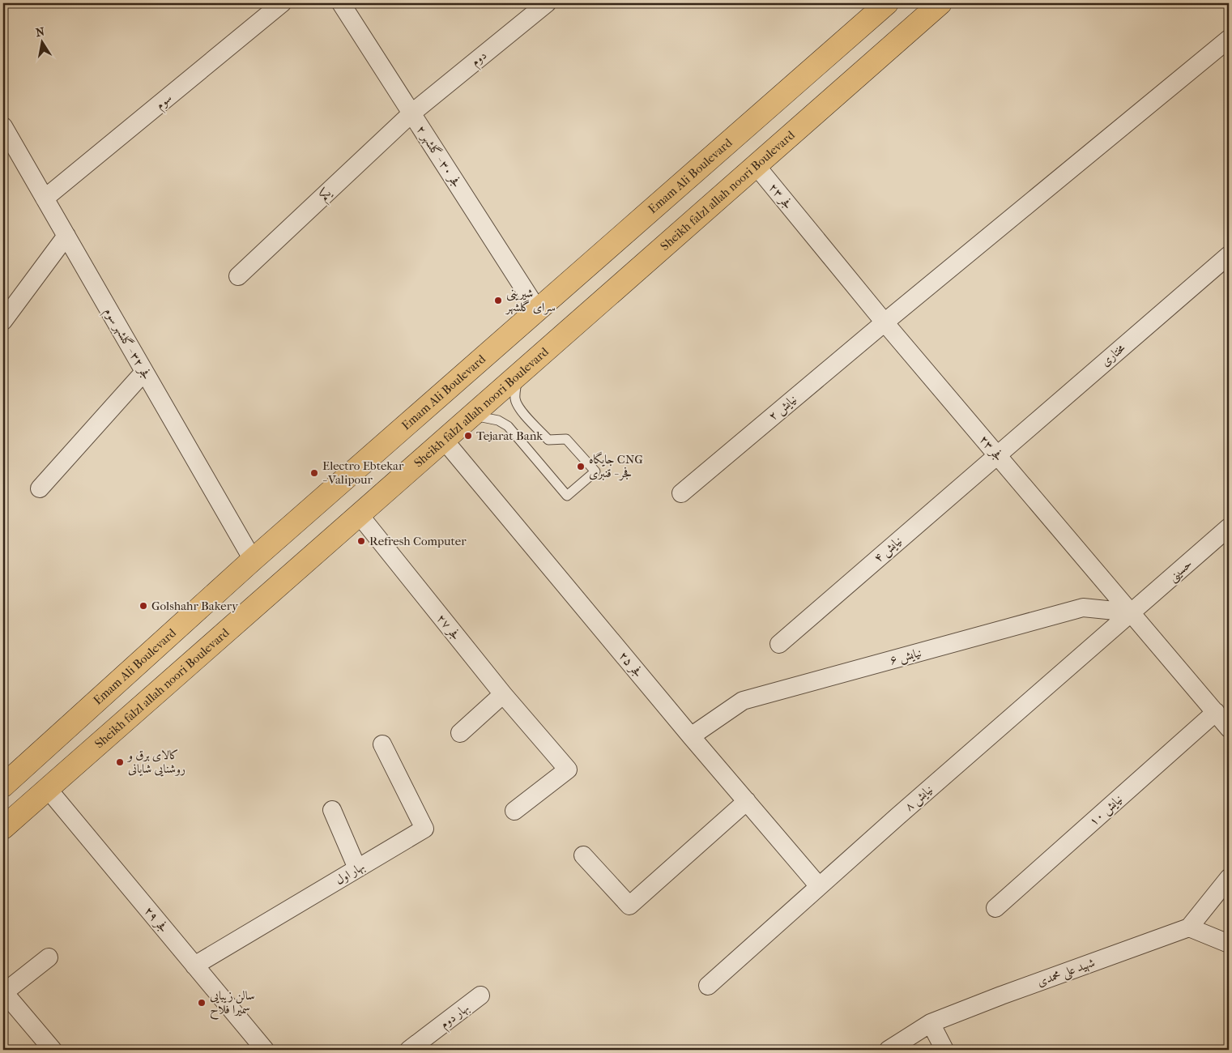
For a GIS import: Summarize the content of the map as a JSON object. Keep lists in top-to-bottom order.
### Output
{
  "streets": {
    "main road": ["Emam Ali Boulevard", "Sheikh falzl allah noori Boulevard"],
    "street": [
      "دوم",
      "سوم",
      "فجر ۳۰ - گلشهر ۲",
      "یکم",
      "فجر ۲۳",
      "فجر ۳۲ - گلشهر سوم",
      "مختاری",
      "نیایش ۲",
      "نیایش ۴",
      "حسینی",
      "فجر ۲۷",
      "نیایش ۶",
      "فجر ۲۵",
      "نیایش ۸",
      "نیایش ۱۰",
      "بهار اول",
      "فجر ۲۹",
      "شهید علی محمدی",
      "بهار دوم"
    ]
  },
  "crossings": [
    ["دوم", "فجر ۳۰ - گلشهر ۲"],
    ["دوم", "یکم"],
    ["سوم", "فجر ۳۲ - گلشهر سوم"],
    ["فجر ۳۰ - گلشهر ۲", "Emam Ali Boulevard"],
    ["فجر ۳۰ - گلشهر ۲", "یکم"],
    ["Emam Ali Boulevard", "فجر ۳۲ - گلشهر سوم"],
    ["Sheikh falzl allah noori Boulevard", "فجر ۲۳"],
    ["Sheikh falzl allah noori Boulevard", "فجر ۲۷"],
    ["Sheikh falzl allah noori Boulevard", "فجر ۲۵"],
    ["Sheikh falzl allah noori Boulevard", "فجر ۲۹"],
    ["فجر ۲۳", "مختاری"],
    ["فجر ۲۳", "نیایش ۲"],
    ["فجر ۲۳", "نیایش ۴"],
    ["فجر ۲۳", "حسینی"],
    ["فجر ۲۳", "نیایش ۶"],
    ["فجر ۲۳", "نیایش ۸"],
    ["فجر ۲۳", "نیایش ۱۰"],
    ["مختاری", "نیایش ۴"],
    ["حسینی", "نیایش ۶"],
    ["حسینی", "نیایش ۸"],
    ["نیایش ۶", "فجر ۲۵"],
    ["نیایش ۶", "نیایش ۸"],
    ["فجر ۲۵", "نیایش ۸"],
    ["بهار اول", "فجر ۲۹"]
  ],
  "places": [
    "شیرینی سرای گلشهر",
    "Tejarat Bank",
    "جایگاه CNG فجر - قنبری",
    "Electro Ebtekar - Valipour",
    "Refresh Computer",
    "Golshahr Bakery",
    "کالای برق و روشنایی شایانی",
    "سالن زیبایی سمیرا فلاح"
  ],
  "north": "top"
}
